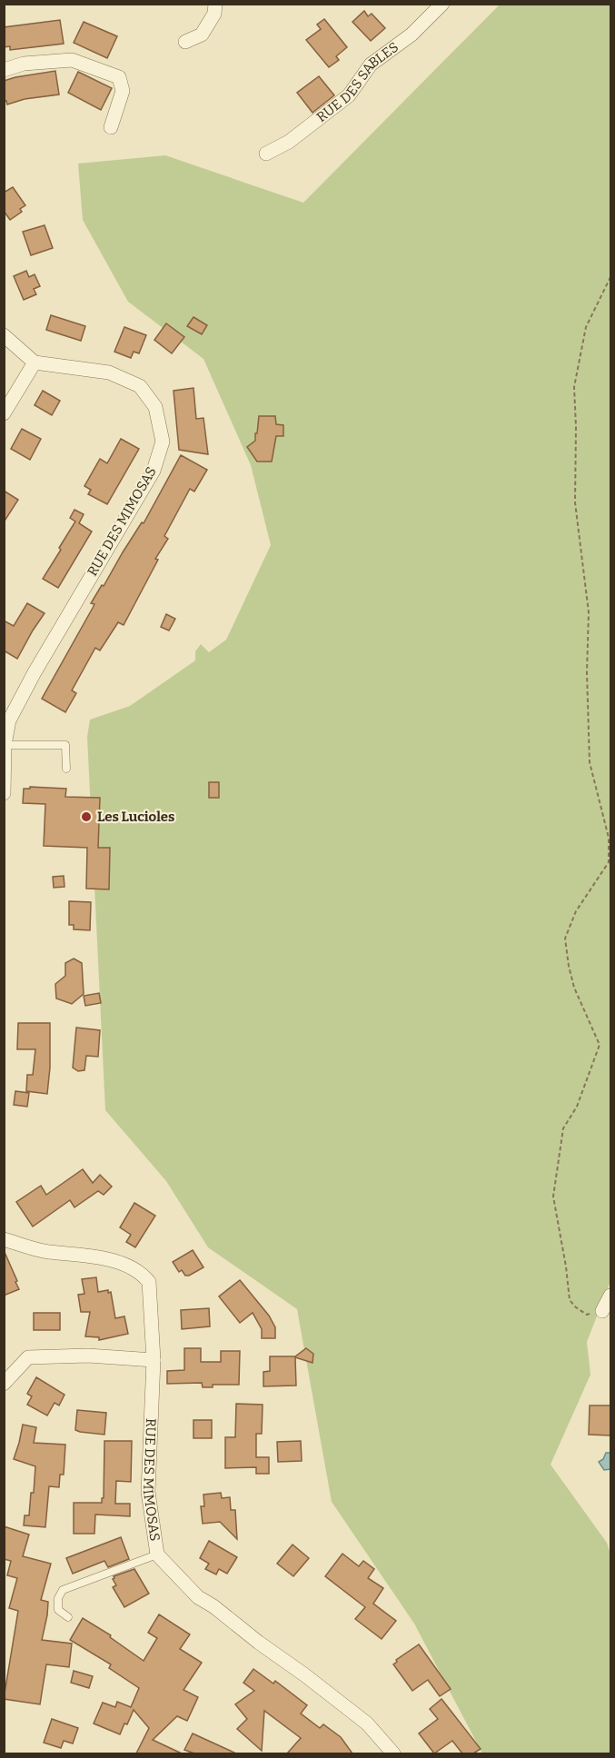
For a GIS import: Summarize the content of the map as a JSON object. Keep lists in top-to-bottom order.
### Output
{
  "streets": {
    "street": ["RUE DES SABLES", "RUE DES MIMOSAS"]
  },
  "places": ["Les Lucioles"]
}
